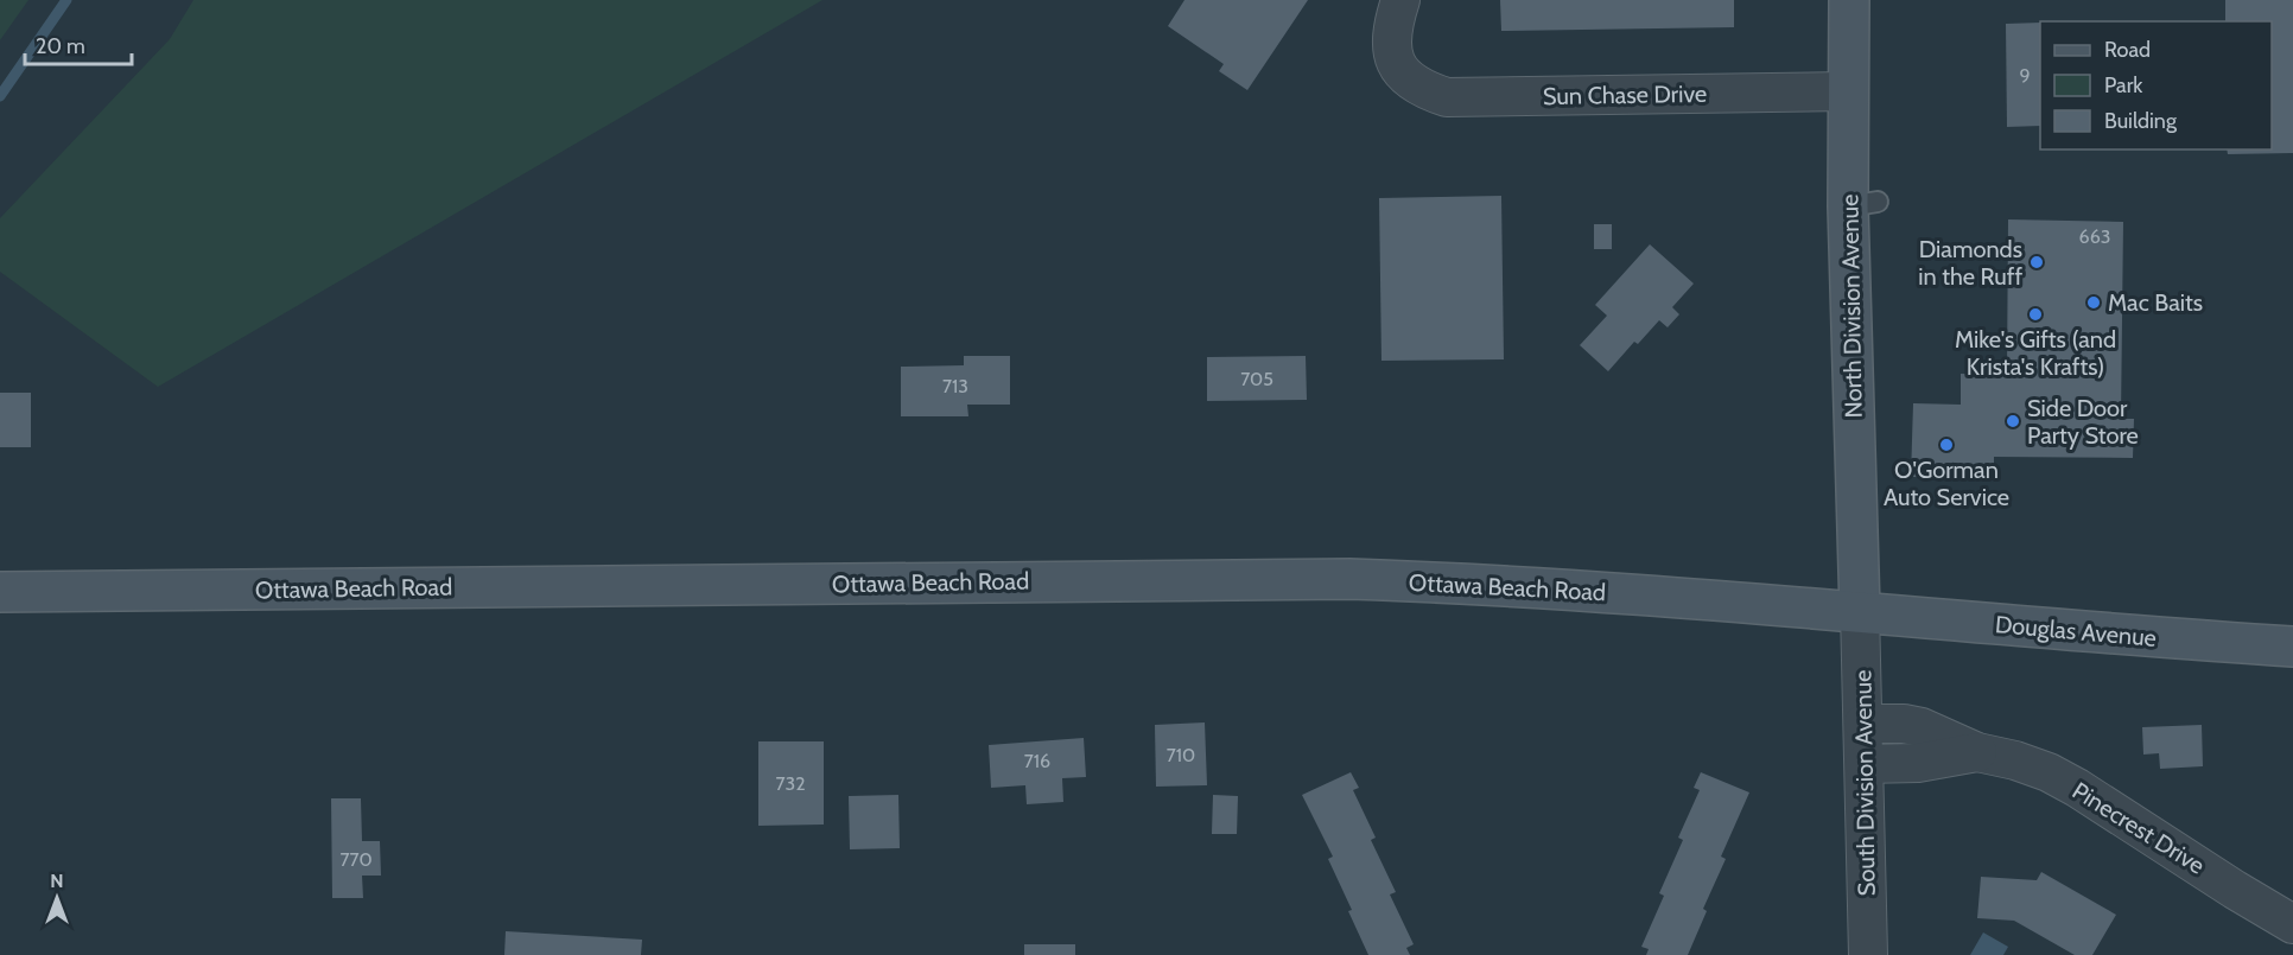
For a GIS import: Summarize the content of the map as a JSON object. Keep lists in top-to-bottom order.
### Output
{
  "streets": {
    "street": [
      "Sun Chase Drive",
      "North Division Avenue",
      "Ottawa Beach Road",
      "Douglas Avenue",
      "South Division Avenue",
      "Pinecrest Drive"
    ]
  },
  "crossings": [
    ["Sun Chase Drive", "North Division Avenue"],
    ["North Division Avenue", "Ottawa Beach Road"],
    ["North Division Avenue", "Douglas Avenue"],
    ["North Division Avenue", "South Division Avenue"],
    ["Ottawa Beach Road", "Douglas Avenue"],
    ["Ottawa Beach Road", "South Division Avenue"],
    ["Douglas Avenue", "South Division Avenue"],
    ["South Division Avenue", "Pinecrest Drive"]
  ],
  "places": [
    "Diamonds in the Ruff",
    "Mac Baits",
    "Mike's Gifts (and Krista's Krafts)",
    "Side Door Party Store",
    "O'Gorman Auto Service"
  ],
  "house_numbers": [
    "9",
    "663",
    "705",
    "713",
    "710",
    "716",
    "732",
    "770"
  ],
  "legend": ["Road", "Park", "Building"],
  "scale_bar": "20 m",
  "north": "top"
}
